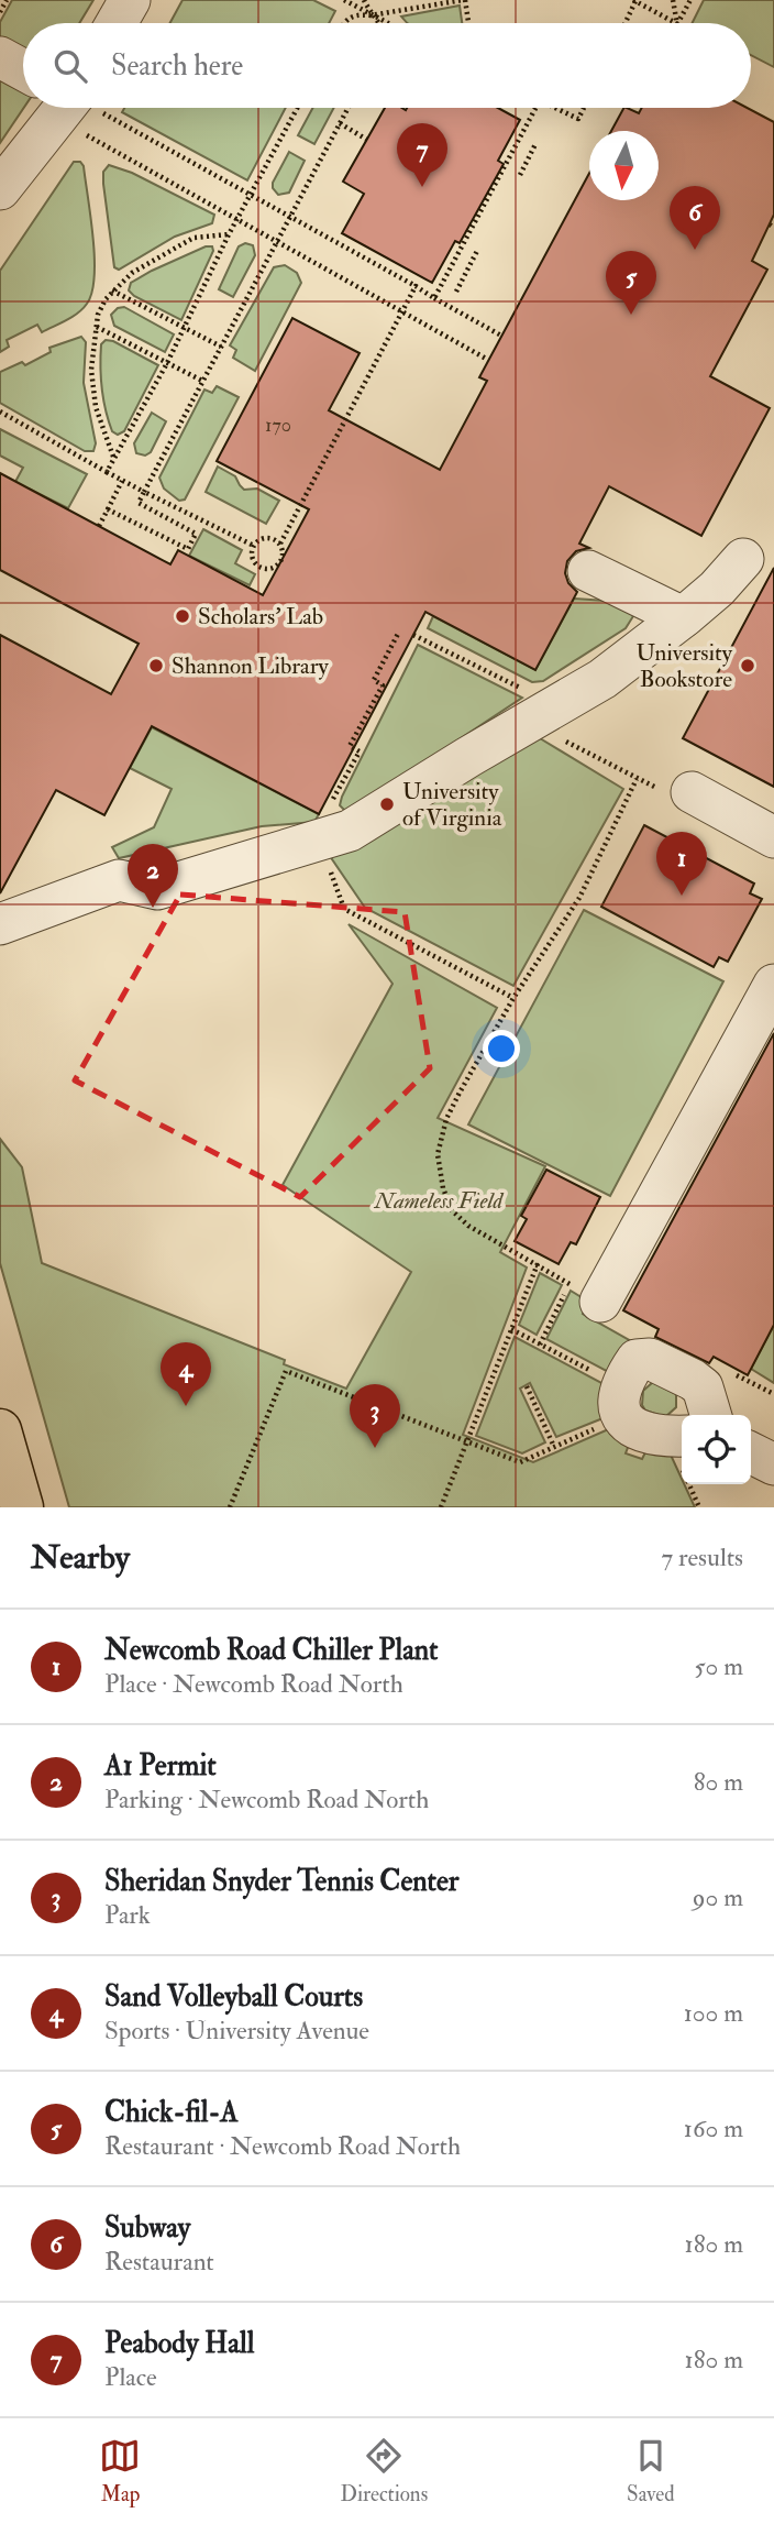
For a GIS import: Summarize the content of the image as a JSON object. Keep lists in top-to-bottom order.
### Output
{
  "parks": ["Nameless Field"],
  "places": [
    "Scholars' Lab",
    "Shannon Library",
    "University Bookstore",
    "University of Virginia"
  ],
  "house_numbers": ["170"],
  "north": "bottom",
  "page": {
    "search": "Search here",
    "pins": [
      "7",
      "6",
      "5",
      "1",
      "2",
      "4",
      "3"
    ],
    "heading": ["Nearby", "7 results"],
    "list": [
      {
        "mark": "1",
        "name": "Newcomb Road Chiller Plant",
        "note": "Place · Newcomb Road North",
        "value": "50 m"
      },
      {
        "mark": "2",
        "name": "A1 Permit",
        "note": "Parking · Newcomb Road North",
        "value": "80 m"
      },
      {
        "mark": "3",
        "name": "Sheridan Snyder Tennis Center",
        "note": "Park",
        "value": "90 m"
      },
      {
        "mark": "4",
        "name": "Sand Volleyball Courts",
        "note": "Sports · University Avenue",
        "value": "100 m"
      },
      {
        "mark": "5",
        "name": "Chick-fil-A",
        "note": "Restaurant · Newcomb Road North",
        "value": "160 m"
      },
      {
        "mark": "6",
        "name": "Subway",
        "note": "Restaurant",
        "value": "180 m"
      },
      {
        "mark": "7",
        "name": "Peabody Hall",
        "note": "Place",
        "value": "180 m"
      }
    ],
    "nav": ["Map", "Directions", "Saved"]
  }
}
